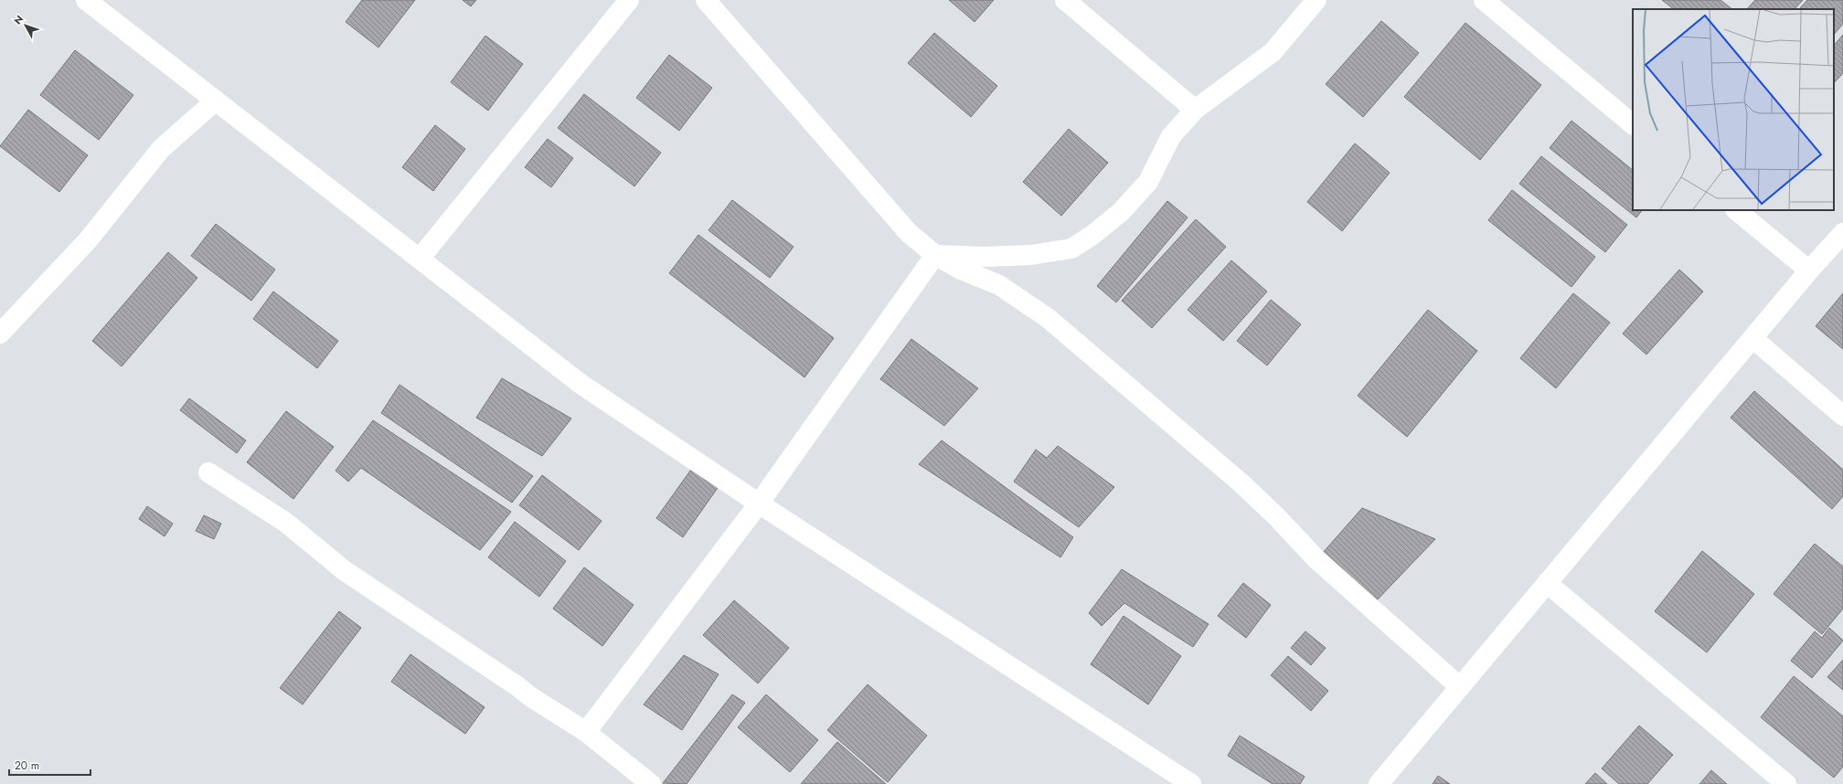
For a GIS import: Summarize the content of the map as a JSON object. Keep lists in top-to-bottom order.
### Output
{
  "scale_bar": "20 m",
  "north": "top left"
}
